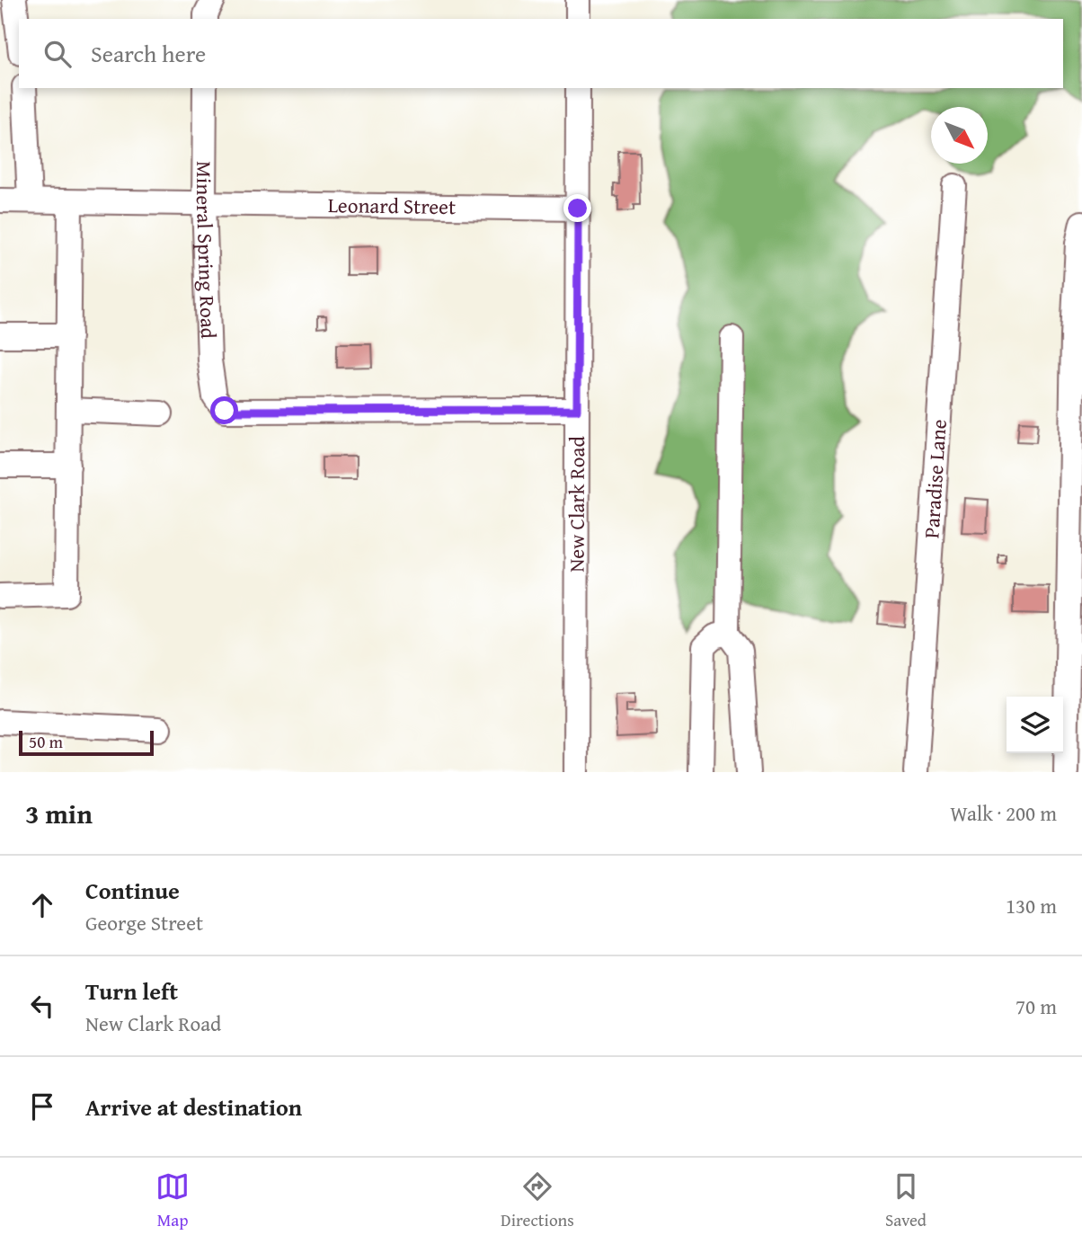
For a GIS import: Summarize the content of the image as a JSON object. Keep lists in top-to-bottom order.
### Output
{
  "streets": {
    "street": [
      "Leonard Street",
      "Mineral Spring Road",
      "Paradise Lane",
      "New Clark Road"
    ]
  },
  "crossings": [
    ["Leonard Street", "Mineral Spring Road"],
    ["Leonard Street", "New Clark Road"],
    ["Mineral Spring Road", "New Clark Road"]
  ],
  "scale_bar": "50 m",
  "north": "bottom right",
  "page": {
    "search": "Search here",
    "scale": "50 m",
    "heading": ["3 min", "Walk · 200 m"],
    "list": [
      ["Continue", "George Street", "130 m"],
      ["Turn left", "New Clark Road", "70 m"],
      "Arrive at destination"
    ],
    "nav": ["Map", "Directions", "Saved"]
  }
}
